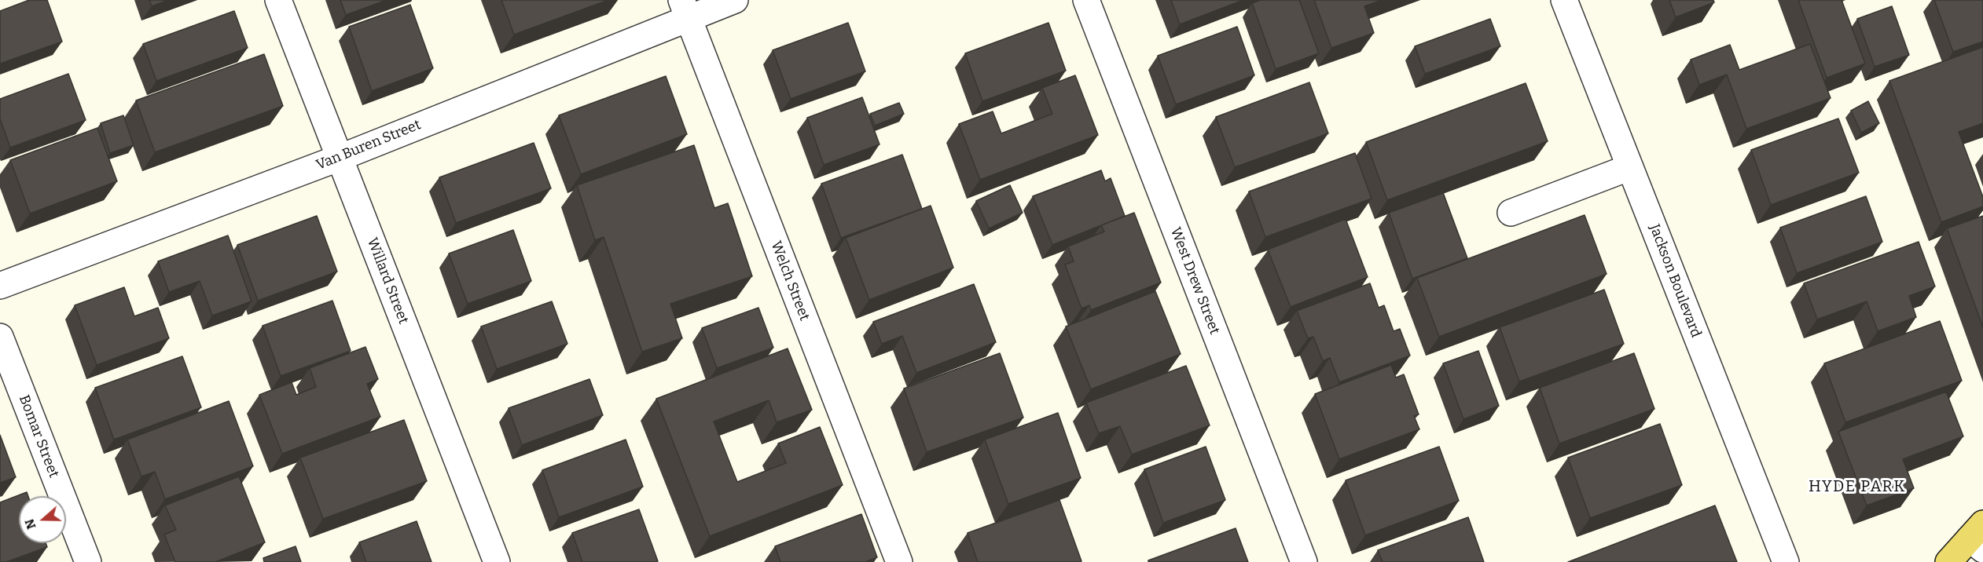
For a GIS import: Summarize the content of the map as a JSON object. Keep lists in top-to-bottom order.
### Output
{
  "streets": {
    "street": [
      "Van Buren Street",
      "Willard Street",
      "Welch Street",
      "West Drew Street",
      "Jackson Boulevard",
      "Bomar Street"
    ]
  },
  "crossings": [
    ["Van Buren Street", "Willard Street"],
    ["Van Buren Street", "Welch Street"]
  ],
  "districts": ["HYDE PARK"],
  "north": "left"
}
